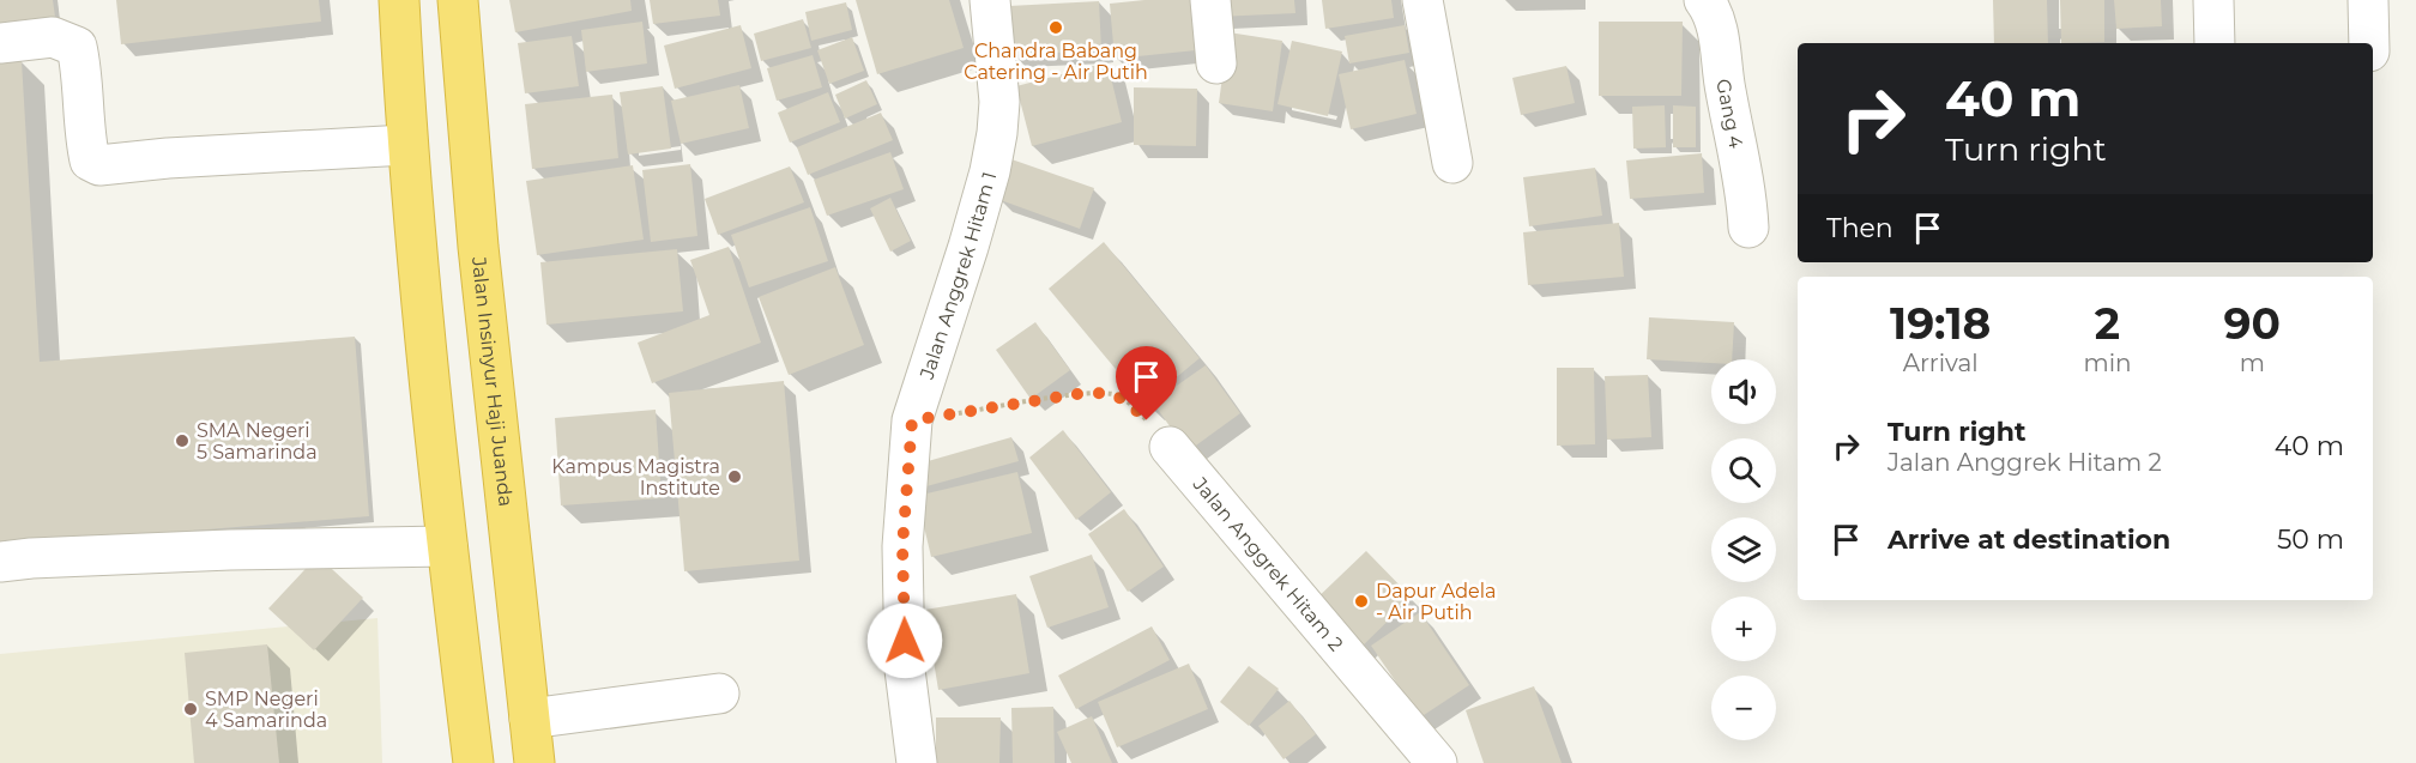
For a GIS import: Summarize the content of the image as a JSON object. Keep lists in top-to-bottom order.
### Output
{
  "streets": {
    "highway": ["Jalan Insinyur Haji Juanda"],
    "street": ["Gang 4", "Jalan Anggrek Hitam 1", "Jalan Anggrek Hitam 2"]
  },
  "places": [
    "Chandra Babang Catering - Air Putih",
    "SMA Negeri 5 Samarinda",
    "Kampus Magistra Institute",
    "Dapur Adela - Air Putih",
    "SMP Negeri 4 Samarinda"
  ],
  "page": {
    "turn": ["40 m", "Turn right"],
    "then": "Then",
    "eta": [
      "19:18",
      "Arrival",
      "2",
      "min",
      "90",
      "m"
    ],
    "map_buttons": ["+", "−"],
    "list": [
      {
        "name": "Turn right",
        "note": "Jalan Anggrek Hitam 2",
        "value": "40 m"
      },
      {
        "name": "Arrive at destination",
        "value": "50 m"
      }
    ]
  }
}
